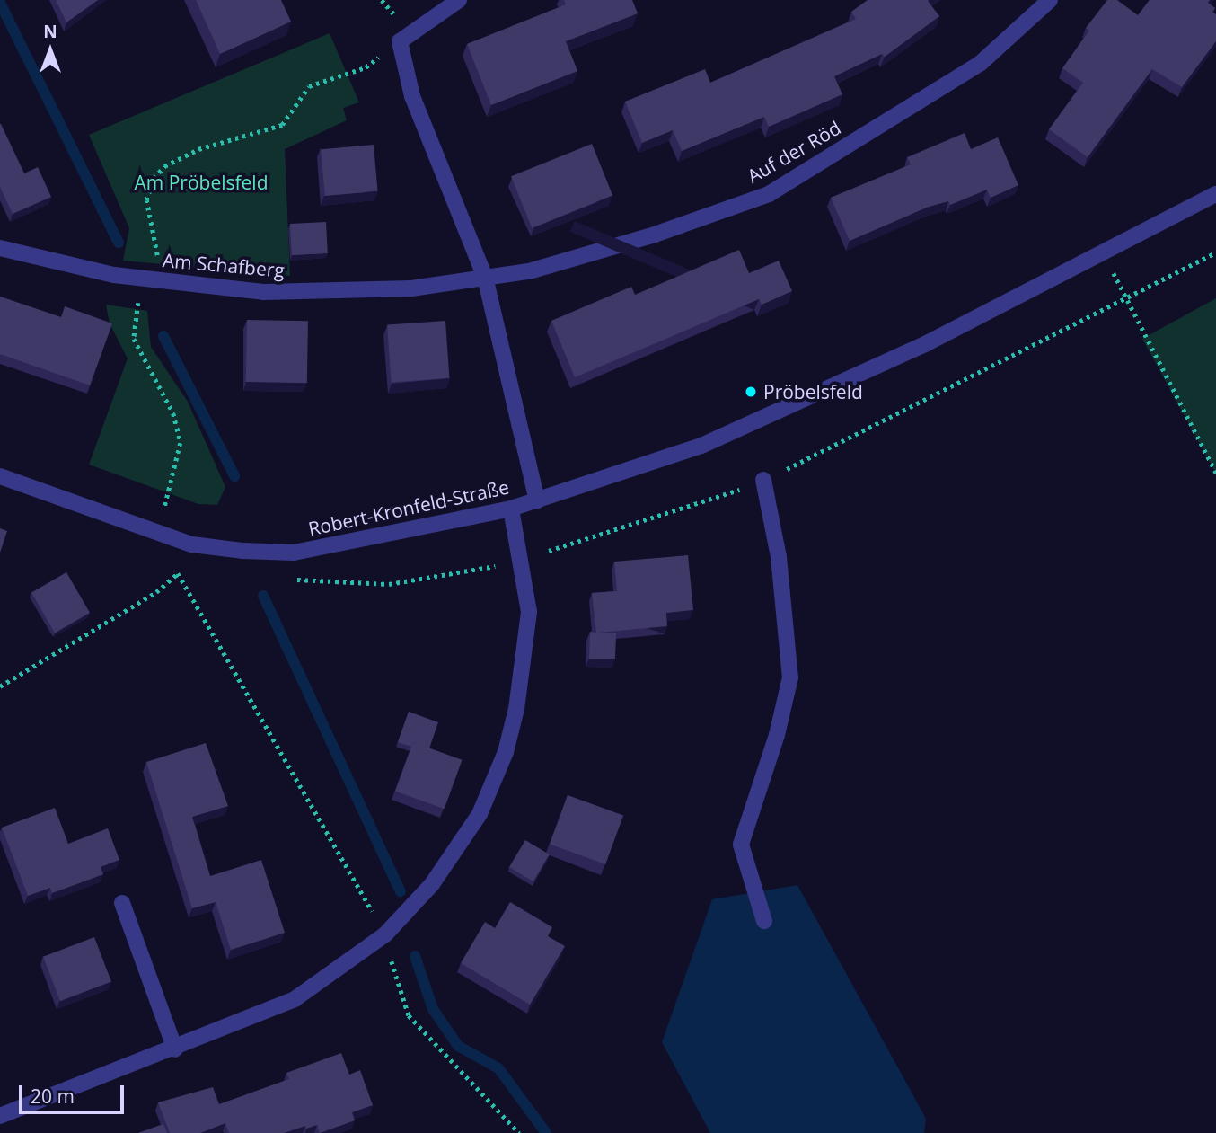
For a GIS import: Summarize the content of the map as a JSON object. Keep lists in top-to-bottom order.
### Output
{
  "streets": {
    "street": ["Auf der Röd", "Am Schafberg", "Robert-Kronfeld-Straße"]
  },
  "crossings": [
    ["Auf der Röd", "Am Schafberg"]
  ],
  "parks": ["Am Pröbelsfeld"],
  "places": ["Pröbelsfeld"],
  "scale_bar": "20 m",
  "north": "top"
}
